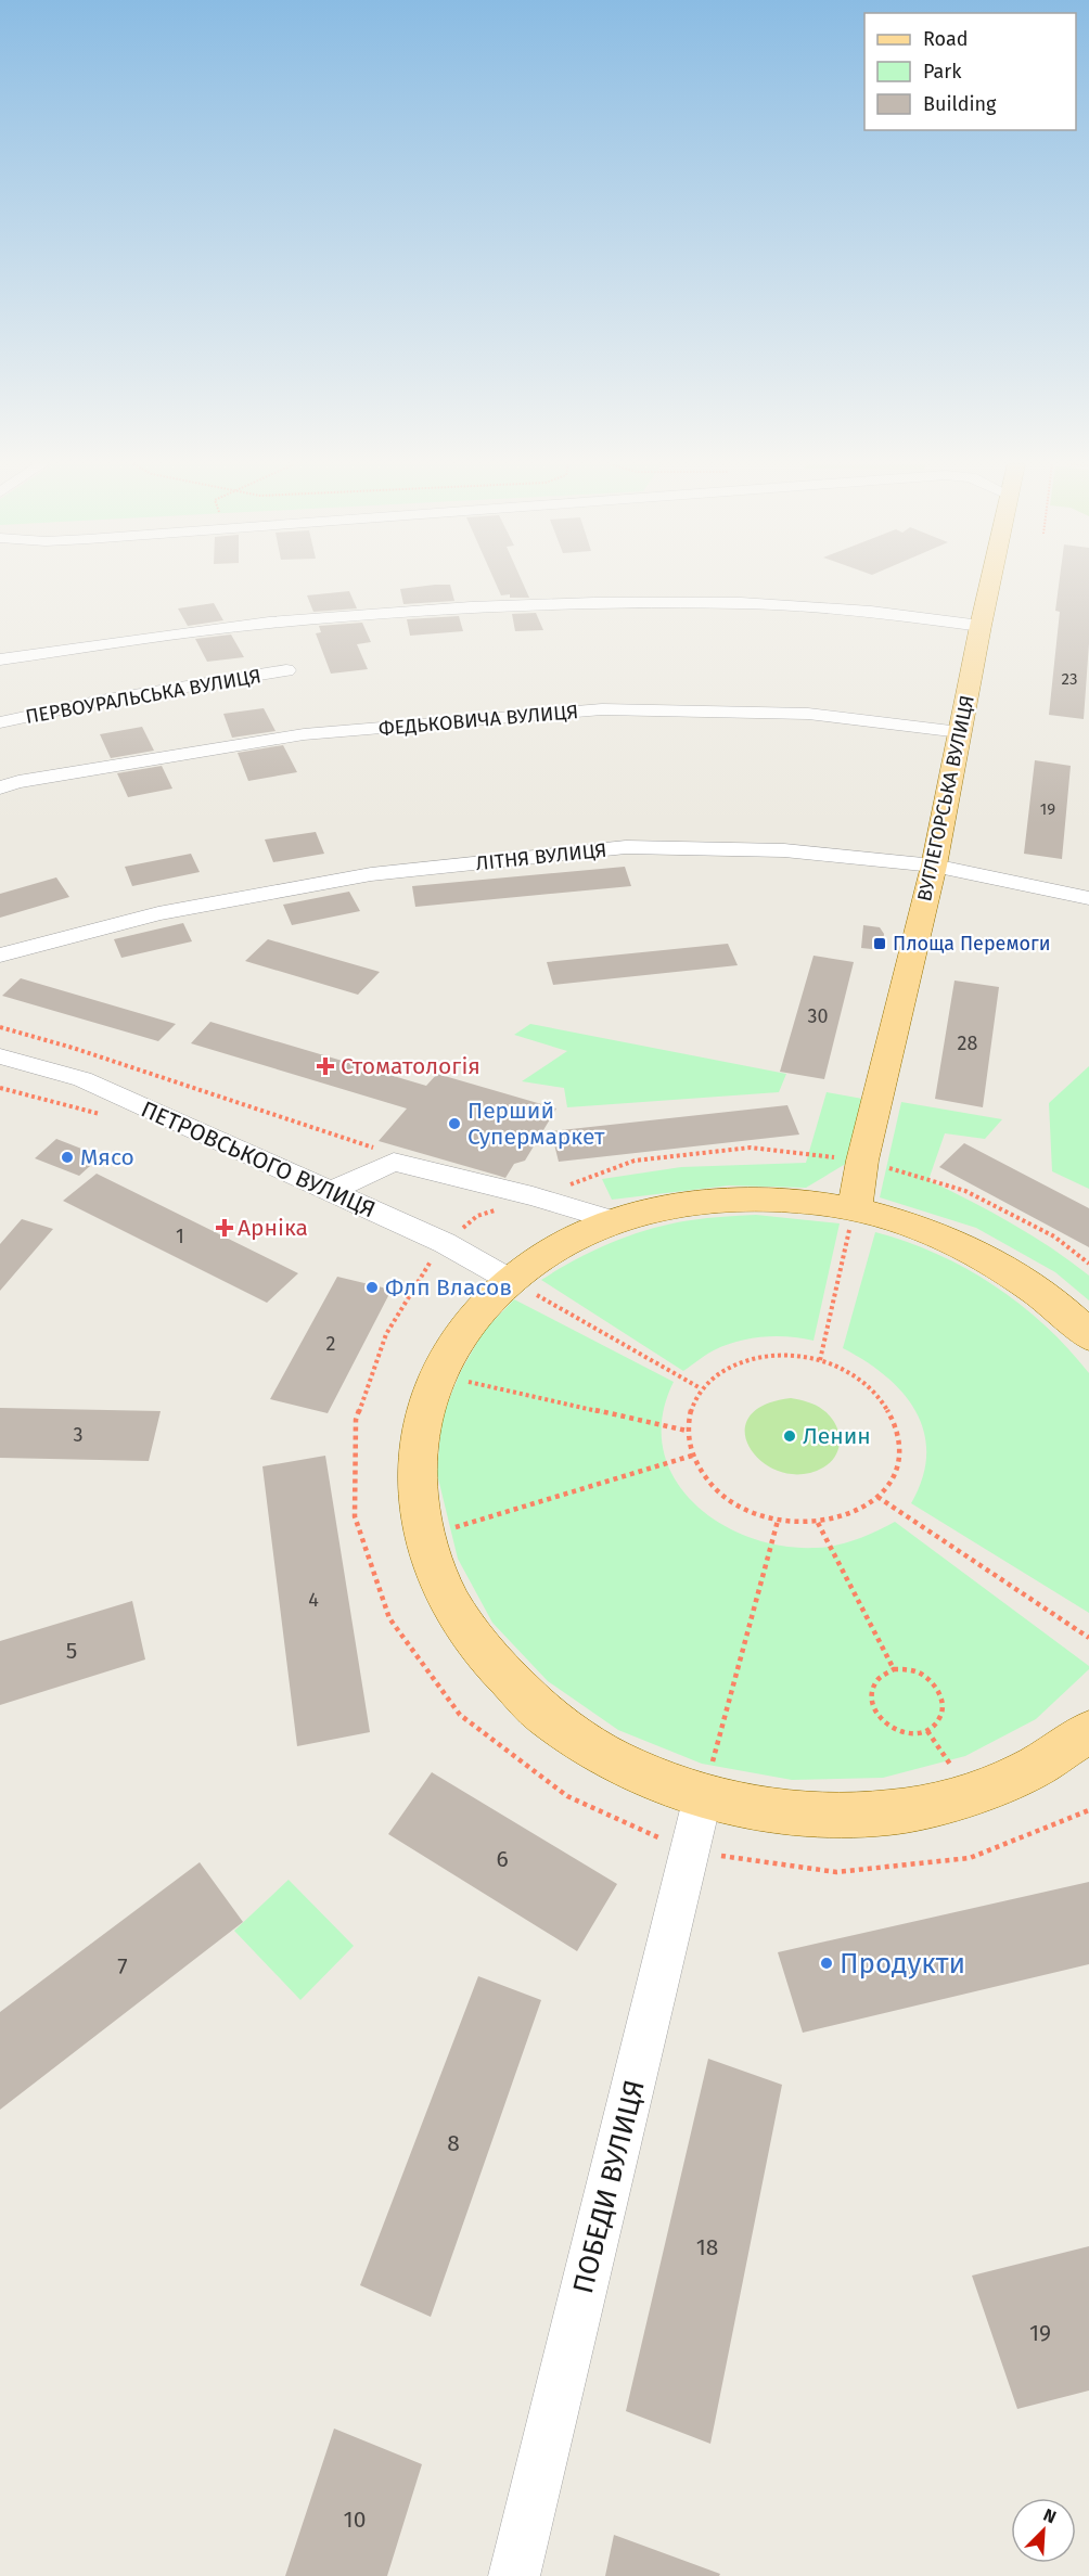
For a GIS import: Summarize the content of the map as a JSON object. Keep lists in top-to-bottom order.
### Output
{
  "streets": {
    "main road": ["ВУГЛЕГОРСЬКА ВУЛИЦЯ"],
    "street": [
      "ПЕРВОУРАЛЬСЬКА ВУЛИЦЯ",
      "ФЕДЬКОВИЧА ВУЛИЦЯ",
      "ЛІТНЯ ВУЛИЦЯ",
      "ПЕТРОВСЬКОГО ВУЛИЦЯ",
      "ПОБЕДИ ВУЛИЦЯ"
    ]
  },
  "crossings": [
    ["ФЕДЬКОВИЧА ВУЛИЦЯ", "ВУГЛЕГОРСЬКА ВУЛИЦЯ"],
    ["ВУГЛЕГОРСЬКА ВУЛИЦЯ", "ЛІТНЯ ВУЛИЦЯ"]
  ],
  "places": {
    "transit": ["Площа Перемоги"],
    "health": ["Стоматологія", "Арніка"],
    "other": [
      "Перший Супермаркет",
      "Мясо",
      "Флп Власов",
      "Ленин",
      "Продукти"
    ]
  },
  "house_numbers": [
    "23",
    "19",
    "30",
    "28",
    "1",
    "2",
    "3",
    "4",
    "5",
    "6",
    "7",
    "8",
    "18",
    "19",
    "10"
  ],
  "legend": ["Road", "Park", "Building"],
  "north": "top right"
}
